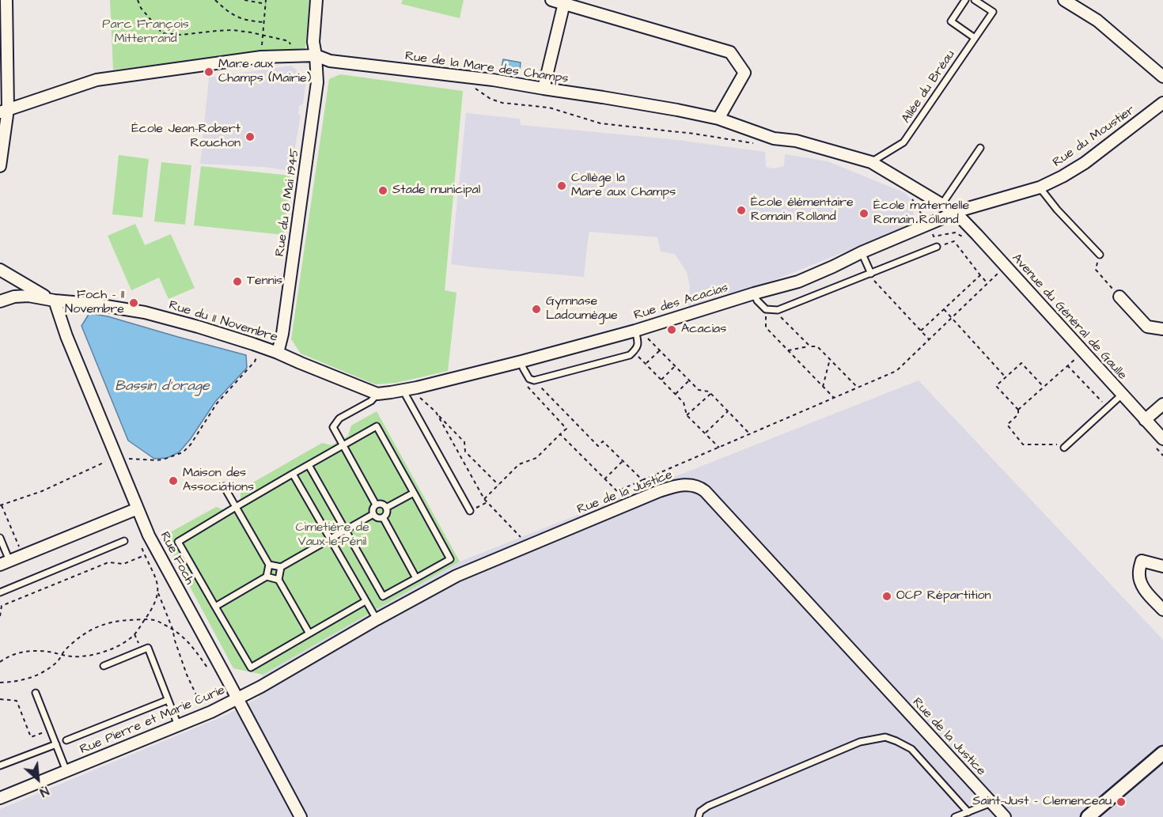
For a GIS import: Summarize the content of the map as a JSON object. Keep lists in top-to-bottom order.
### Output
{
  "streets": {
    "street": [
      "Rue de la Mare des Champs",
      "Rue du Moustier",
      "Rue du 8 Mai 1945",
      "Rue des Acacias",
      "Avenue du Général de Gaulle",
      "Rue du 11 Novembre",
      "Rue de la Justice",
      "Rue Foch",
      "Rue Pierre et Marie Curie"
    ],
    "lane": ["Allée du Bréau"]
  },
  "crossings": [
    ["Rue de la Mare des Champs", "Allée du Bréau"],
    ["Rue de la Mare des Champs", "Rue du Moustier"],
    ["Rue de la Mare des Champs", "Rue du 8 Mai 1945"],
    ["Rue de la Mare des Champs", "Rue des Acacias"],
    ["Rue de la Mare des Champs", "Avenue du Général de Gaulle"],
    ["Rue du Moustier", "Rue des Acacias"],
    ["Rue du Moustier", "Avenue du Général de Gaulle"],
    ["Rue du 8 Mai 1945", "Rue du 11 Novembre"],
    ["Rue des Acacias", "Avenue du Général de Gaulle"],
    ["Rue des Acacias", "Rue du 11 Novembre"],
    ["Rue du 11 Novembre", "Rue Foch"],
    ["Rue de la Justice", "Rue Foch"],
    ["Rue de la Justice", "Rue Pierre et Marie Curie"],
    ["Rue Foch", "Rue Pierre et Marie Curie"]
  ],
  "water": ["Bassin d'orage"],
  "parks": ["Parc François Mitterrand", "Cimetière de Vaux-le-Pénil"],
  "places": [
    "Mare aux Champs (Mairie)",
    "École Jean-Robert Rouchon",
    "Collège la Mare aux Champs",
    "Stade municipal",
    "École élémentaire Romain Rolland",
    "École maternelle Romain Rolland",
    "Tennis",
    "Foch - 11 Novembre",
    "Gymnase Ladoumègue",
    "Acacias",
    "Maison des Associations",
    "OCP Répartition",
    "Saint-Just - Clemenceau"
  ],
  "north": "bottom right"
}
